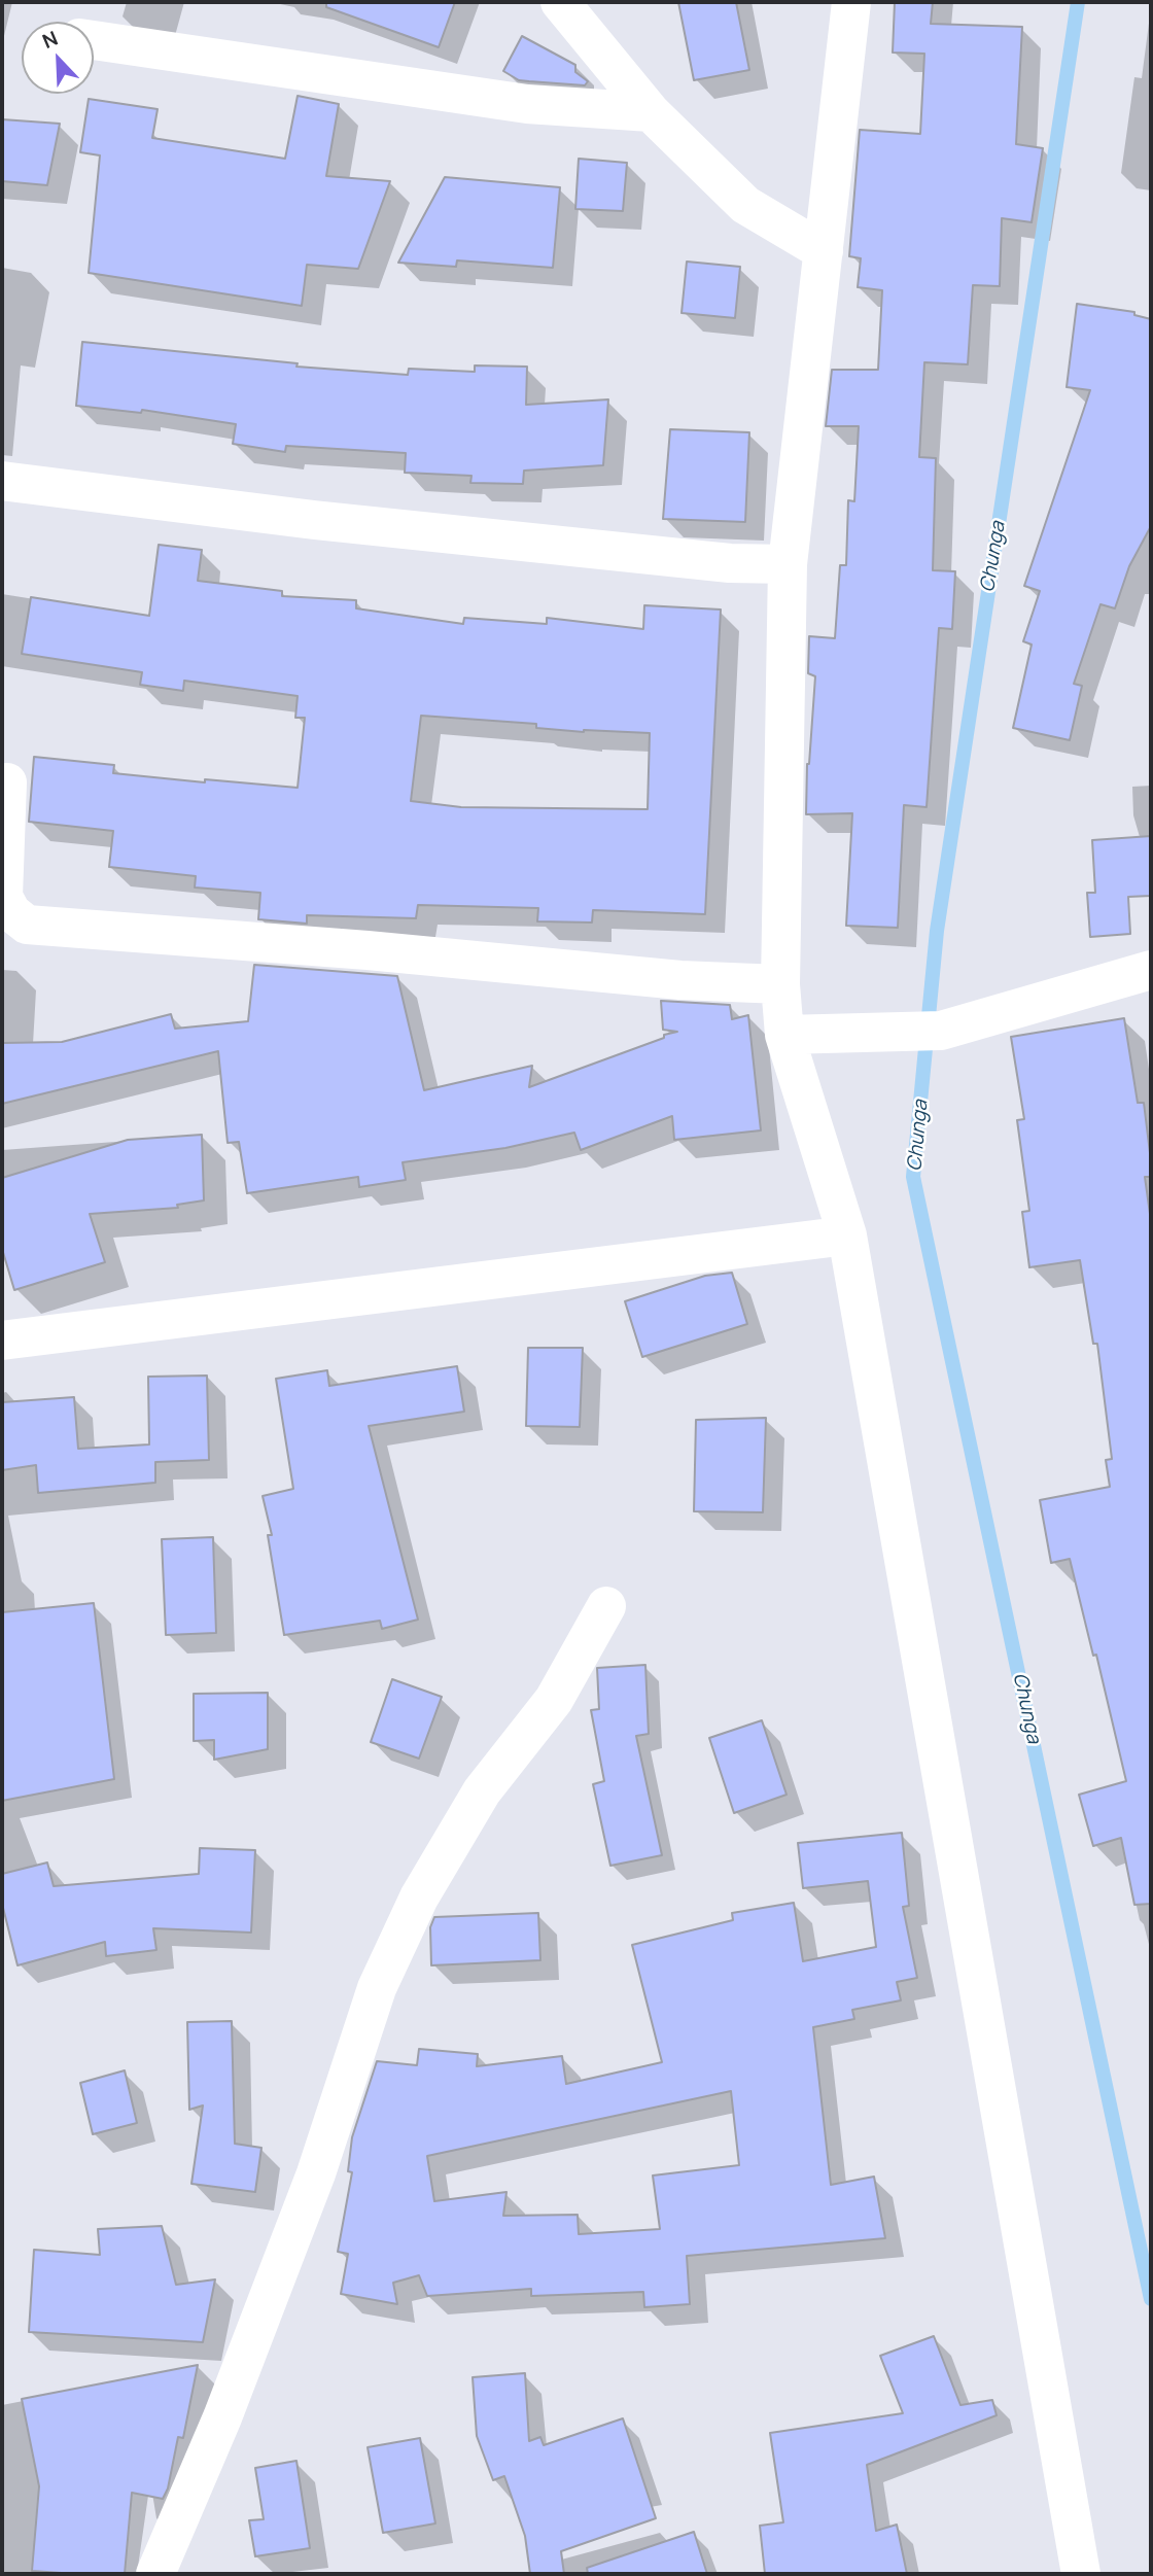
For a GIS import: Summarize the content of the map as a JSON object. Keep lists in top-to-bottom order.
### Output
{
  "water": ["Chunga"],
  "north": "top left"
}
